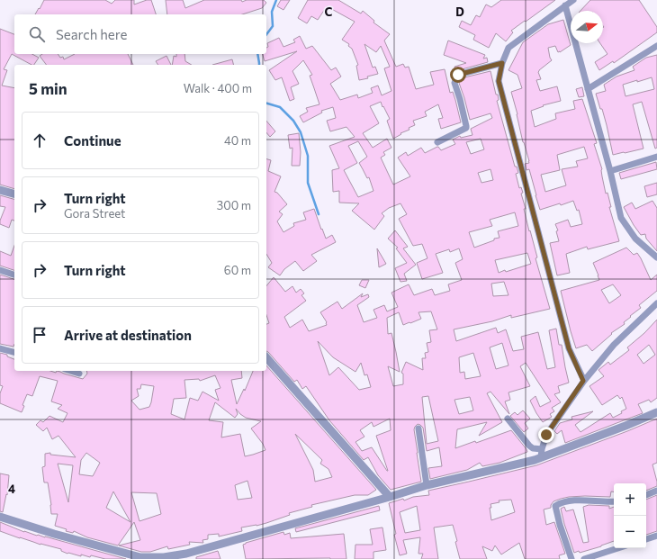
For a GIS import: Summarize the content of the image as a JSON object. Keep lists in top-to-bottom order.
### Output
{
  "north": "right",
  "page": {
    "search": "Search here",
    "heading": ["5 min", "Walk · 400 m"],
    "list": [
      ["Continue", "40 m"],
      ["Turn right", "Gora Street", "300 m"],
      ["Turn right", "60 m"],
      "Arrive at destination"
    ],
    "map_buttons": ["+", "−"]
  },
  "grid": {
    "columns": ["C", "D"],
    "rows": ["4"]
  }
}
